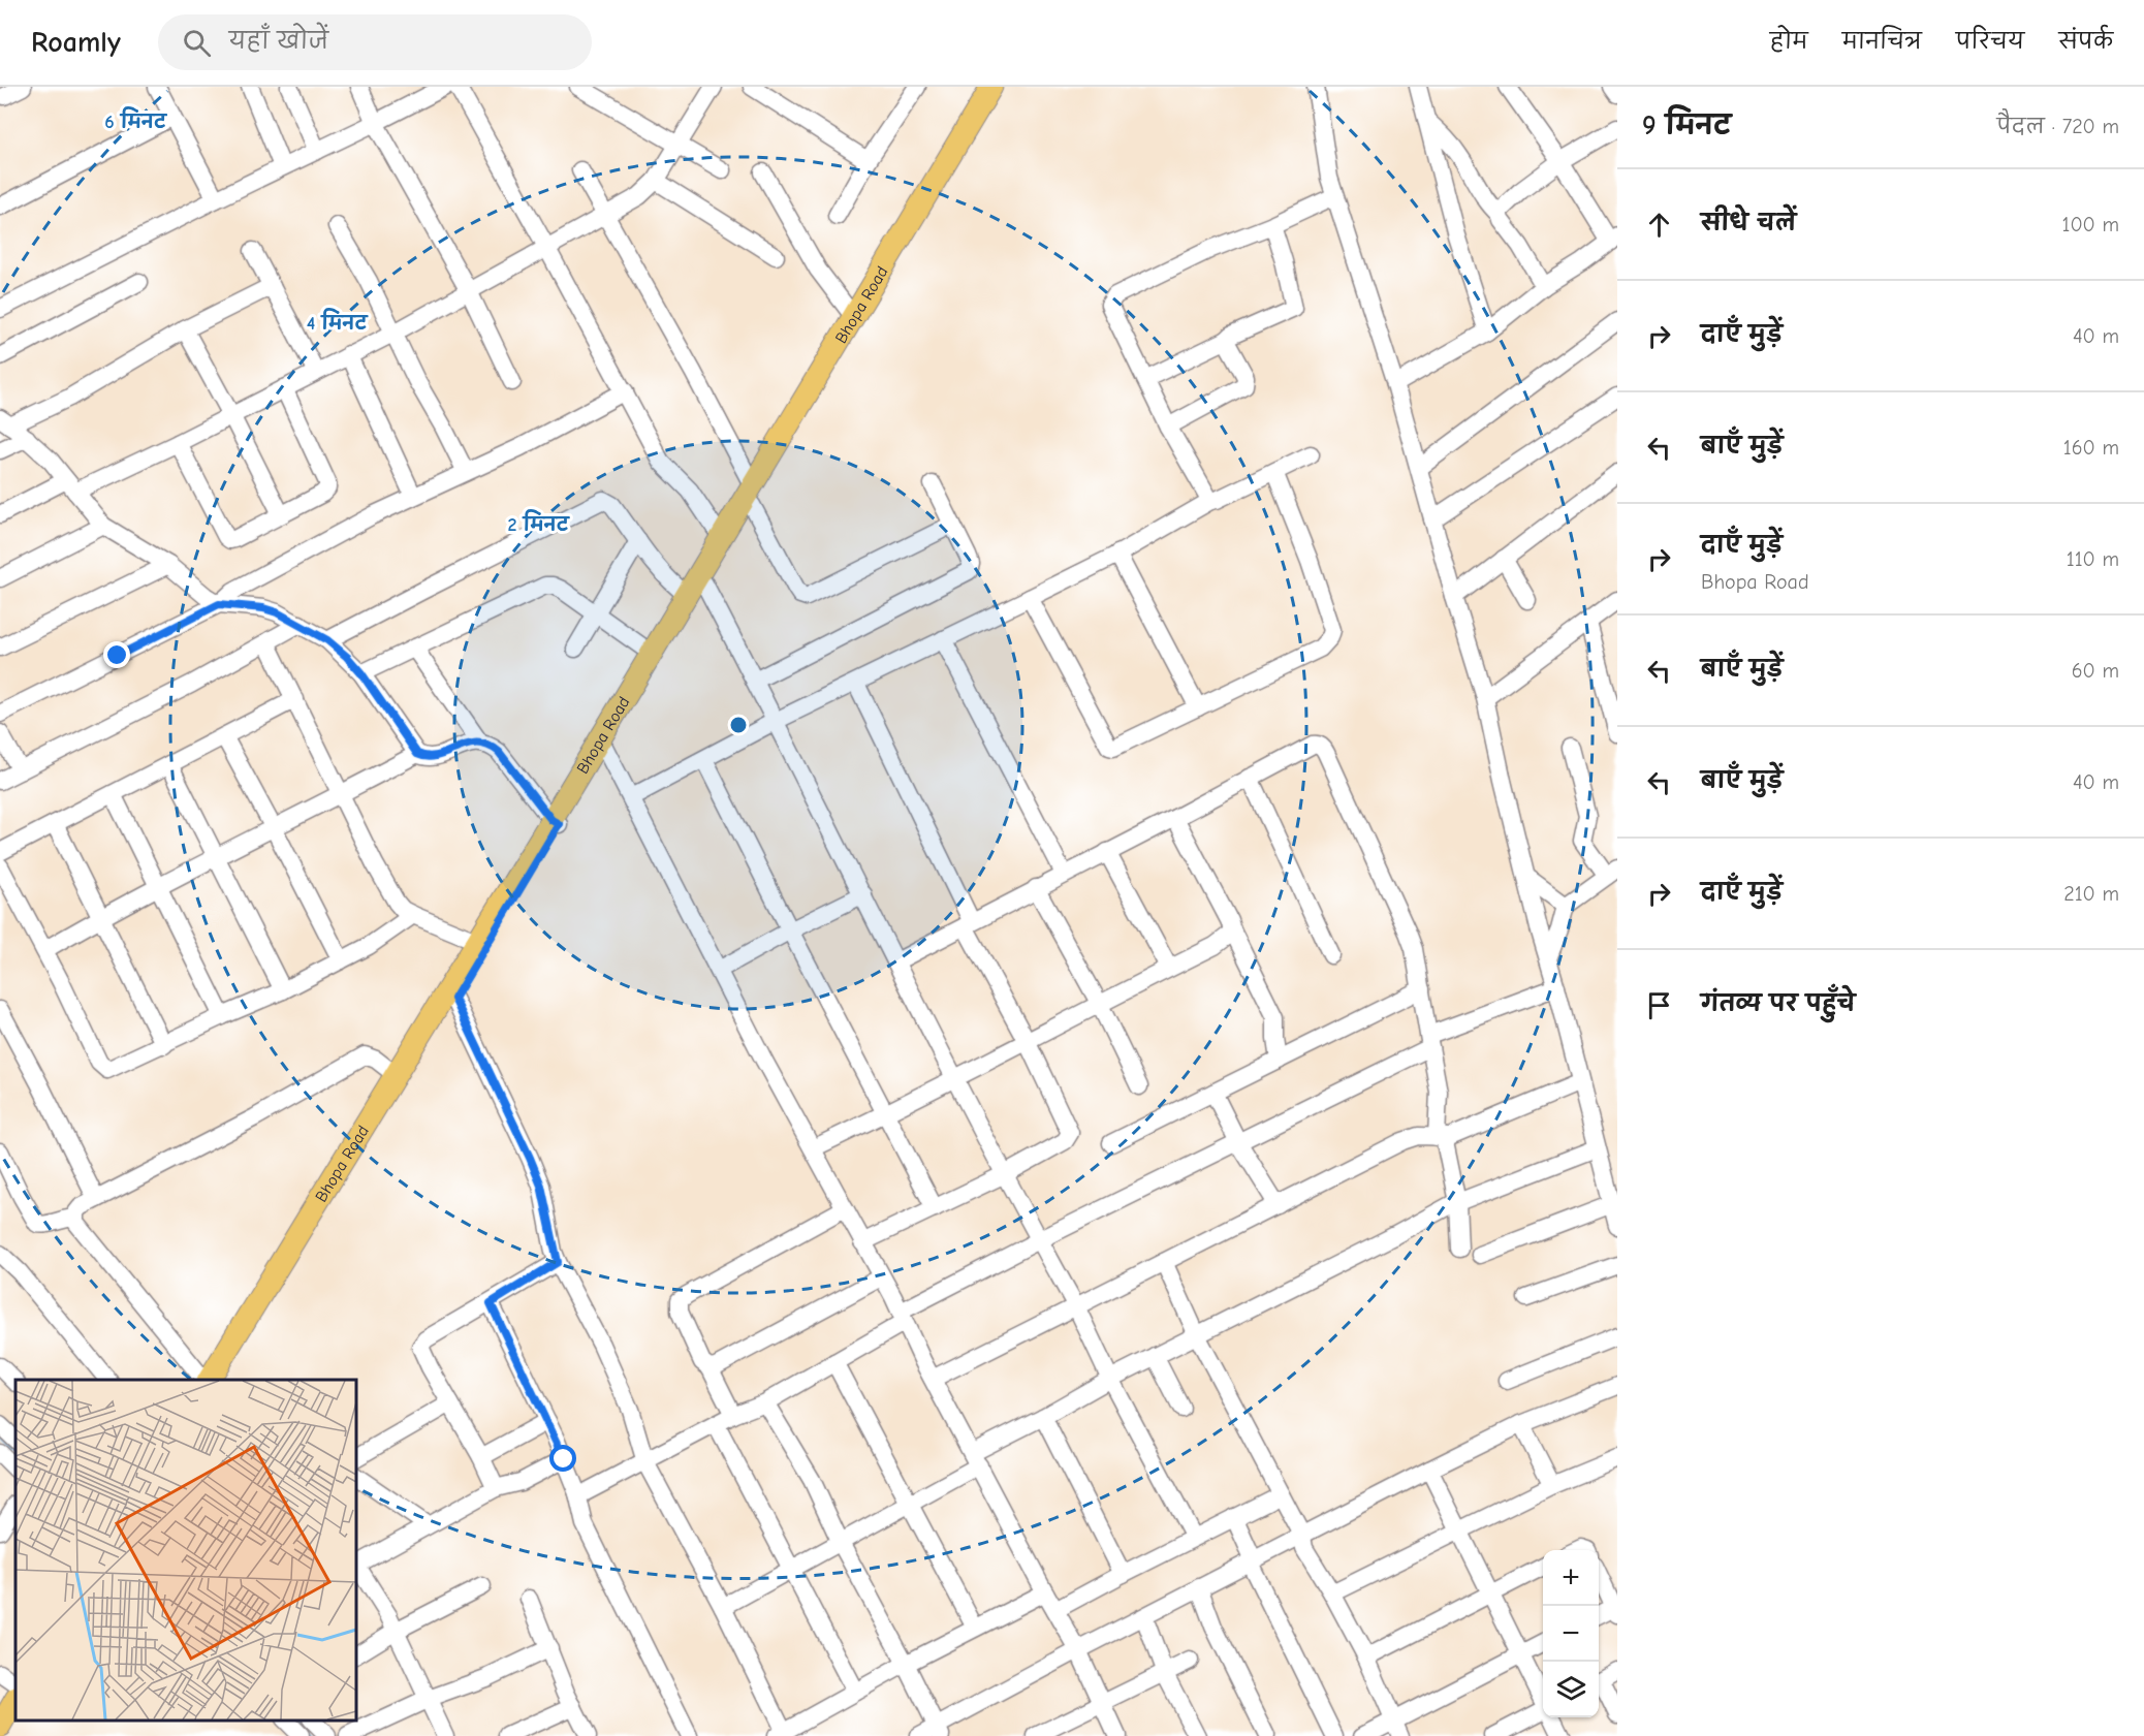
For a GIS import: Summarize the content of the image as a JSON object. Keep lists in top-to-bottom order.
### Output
{
  "streets": {
    "main road": ["Bhopa Road"]
  },
  "page": {
    "header": "Roamly",
    "search": "यहाँ खोजें",
    "nav": [
      "होम",
      "मानचित्र",
      "परिचय",
      "संपर्क"
    ],
    "heading": ["9 मिनट", "पैदल · 720 m"],
    "list": [
      ["सीधे चलें", "100 m"],
      ["दाएँ मुड़ें", "40 m"],
      ["बाएँ मुड़ें", "160 m"],
      ["दाएँ मुड़ें", "Bhopa Road", "110 m"],
      ["बाएँ मुड़ें", "60 m"],
      ["बाएँ मुड़ें", "40 m"],
      ["दाएँ मुड़ें", "210 m"],
      "गंतव्य पर पहुँचे"
    ],
    "map_buttons": ["+", "−"]
  },
  "rings": ["6 मिनट", "4 मिनट", "2 मिनट"]
}
